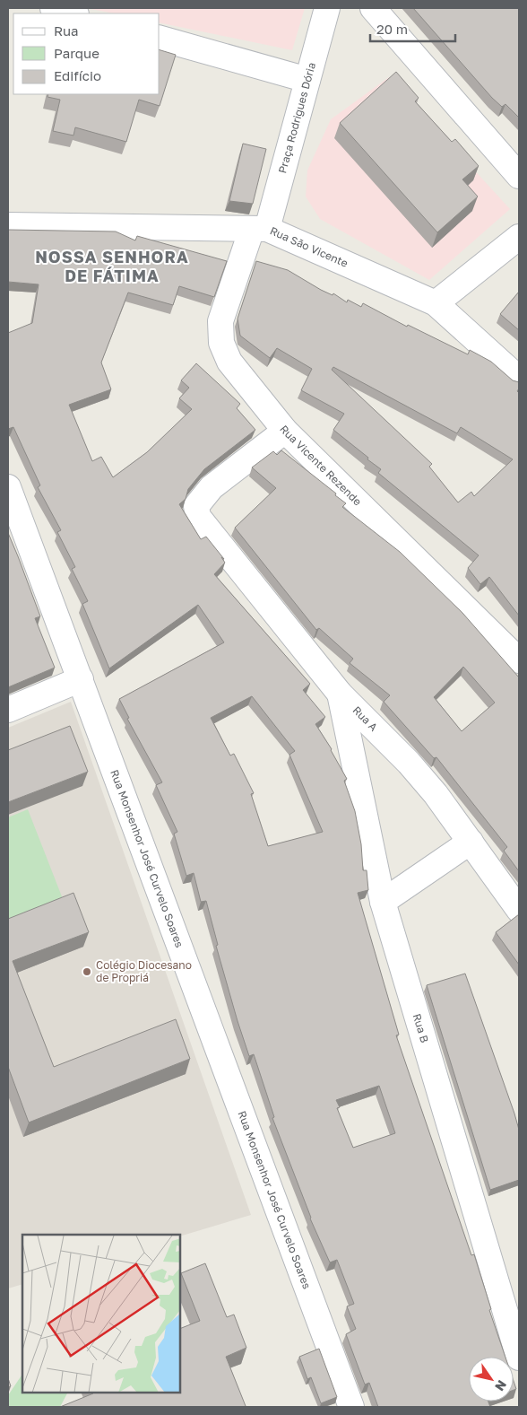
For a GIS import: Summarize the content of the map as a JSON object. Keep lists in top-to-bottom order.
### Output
{
  "streets": {
    "street": [
      "Praça Rodrigues Dória",
      "Rua São Vicente",
      "Rua Vicente Rezende",
      "Rua A",
      "Rua Monsenhor José Curvelo Soares",
      "Rua B"
    ]
  },
  "crossings": [
    ["Praça Rodrigues Dória", "Rua São Vicente"],
    ["Praça Rodrigues Dória", "Rua Vicente Rezende"],
    ["Rua São Vicente", "Rua Vicente Rezende"],
    ["Rua Vicente Rezende", "Rua A"],
    ["Rua A", "Rua B"]
  ],
  "districts": ["NOSSA SENHORA DE FÁTIMA"],
  "places": ["Colégio Diocesano de Propriá"],
  "legend": ["Rua", "Parque", "Edifício"],
  "scale_bar": "20 m",
  "north": "bottom right"
}
